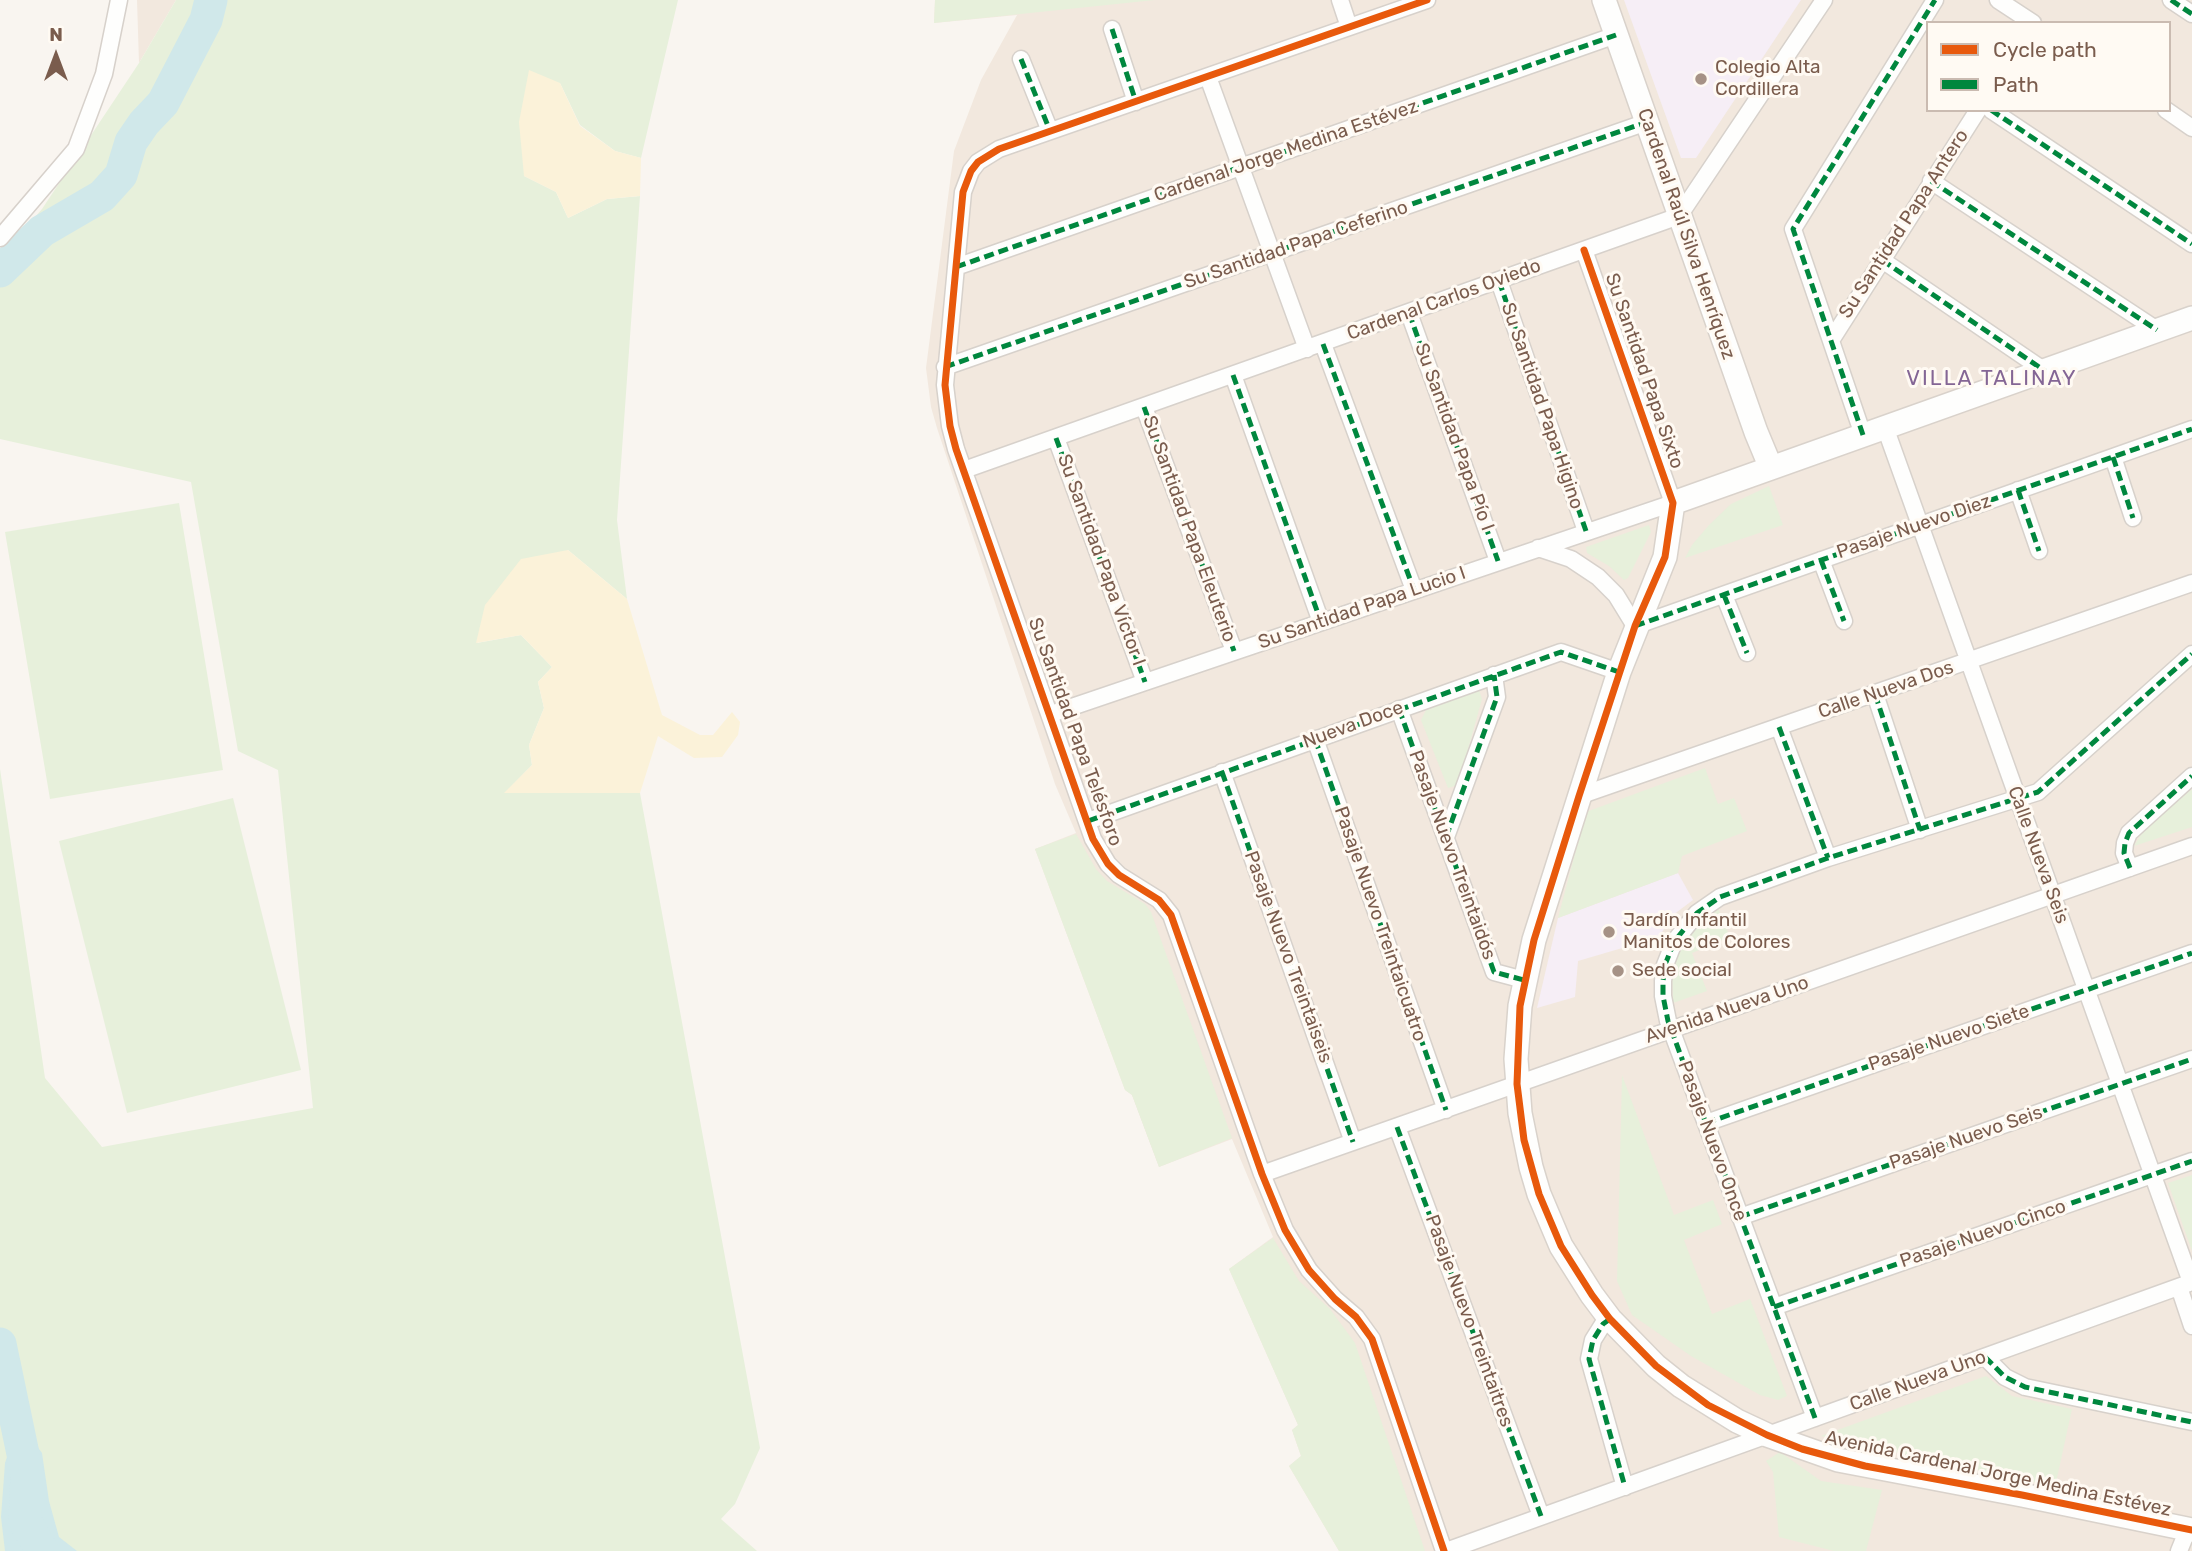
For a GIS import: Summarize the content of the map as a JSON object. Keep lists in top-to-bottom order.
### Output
{
  "streets": {
    "street": [
      "Cardenal Jorge Medina Estévez",
      "Su Santidad Papa Antero",
      "Cardenal Raúl Silva Henríquez",
      "Su Santidad Papa Ceferino",
      "Cardenal Carlos Oviedo",
      "Su Santidad Papa Sixto",
      "Su Santidad Papa Higino",
      "Su Santidad Papa Pío I",
      "Pasaje Nuevo Diez",
      "Su Santidad Papa Eleuterio",
      "Su Santidad Papa Víctor I",
      "Su Santidad Papa Lucio I",
      "Calle Nueva Dos",
      "Nueva Doce",
      "Su Santidad Papa Telésforo",
      "Pasaje Nuevo Treintaidós",
      "Calle Nueva Seis",
      "Pasaje Nuevo Treintaicuatro",
      "Pasaje Nuevo Treintaiseis",
      "Avenida Nueva Uno",
      "Pasaje Nuevo Siete",
      "Pasaje Nuevo Seis",
      "Pasaje Nuevo Once",
      "Pasaje Nuevo Cinco",
      "Pasaje Nuevo Treintaitres",
      "Calle Nueva Uno",
      "Avenida Cardenal Jorge Medina Estévez"
    ]
  },
  "crossings": [
    ["Cardenal Jorge Medina Estévez", "Cardenal Raúl Silva Henríquez"],
    ["Cardenal Jorge Medina Estévez", "Su Santidad Papa Telésforo"],
    ["Cardenal Raúl Silva Henríquez", "Su Santidad Papa Ceferino"],
    ["Cardenal Raúl Silva Henríquez", "Cardenal Carlos Oviedo"],
    ["Su Santidad Papa Ceferino", "Su Santidad Papa Telésforo"],
    ["Cardenal Carlos Oviedo", "Su Santidad Papa Sixto"],
    ["Cardenal Carlos Oviedo", "Su Santidad Papa Higino"],
    ["Cardenal Carlos Oviedo", "Su Santidad Papa Pío I"],
    ["Cardenal Carlos Oviedo", "Su Santidad Papa Eleuterio"],
    ["Cardenal Carlos Oviedo", "Su Santidad Papa Víctor I"],
    ["Cardenal Carlos Oviedo", "Su Santidad Papa Telésforo"],
    ["Su Santidad Papa Sixto", "Su Santidad Papa Lucio I"],
    ["Su Santidad Papa Sixto", "Avenida Cardenal Jorge Medina Estévez"],
    ["Su Santidad Papa Higino", "Su Santidad Papa Lucio I"],
    ["Su Santidad Papa Pío I", "Su Santidad Papa Lucio I"],
    ["Pasaje Nuevo Diez", "Calle Nueva Seis"],
    ["Pasaje Nuevo Diez", "Avenida Cardenal Jorge Medina Estévez"],
    ["Su Santidad Papa Eleuterio", "Su Santidad Papa Lucio I"],
    ["Su Santidad Papa Víctor I", "Su Santidad Papa Lucio I"],
    ["Su Santidad Papa Lucio I", "Su Santidad Papa Telésforo"],
    ["Su Santidad Papa Lucio I", "Avenida Cardenal Jorge Medina Estévez"],
    ["Calle Nueva Dos", "Calle Nueva Seis"],
    ["Calle Nueva Dos", "Avenida Cardenal Jorge Medina Estévez"],
    ["Nueva Doce", "Su Santidad Papa Telésforo"],
    ["Nueva Doce", "Pasaje Nuevo Treintaidós"],
    ["Nueva Doce", "Pasaje Nuevo Treintaicuatro"],
    ["Nueva Doce", "Pasaje Nuevo Treintaiseis"],
    ["Nueva Doce", "Avenida Cardenal Jorge Medina Estévez"],
    ["Su Santidad Papa Telésforo", "Avenida Nueva Uno"],
    ["Su Santidad Papa Telésforo", "Calle Nueva Uno"],
    ["Pasaje Nuevo Treintaidós", "Avenida Cardenal Jorge Medina Estévez"],
    ["Calle Nueva Seis", "Avenida Nueva Uno"],
    ["Calle Nueva Seis", "Pasaje Nuevo Siete"],
    ["Calle Nueva Seis", "Pasaje Nuevo Seis"],
    ["Calle Nueva Seis", "Pasaje Nuevo Once"],
    ["Calle Nueva Seis", "Pasaje Nuevo Cinco"],
    ["Calle Nueva Seis", "Calle Nueva Uno"],
    ["Pasaje Nuevo Treintaicuatro", "Avenida Nueva Uno"],
    ["Pasaje Nuevo Treintaiseis", "Avenida Nueva Uno"],
    ["Avenida Nueva Uno", "Pasaje Nuevo Once"],
    ["Avenida Nueva Uno", "Pasaje Nuevo Treintaitres"],
    ["Avenida Nueva Uno", "Avenida Cardenal Jorge Medina Estévez"],
    ["Pasaje Nuevo Siete", "Pasaje Nuevo Once"],
    ["Pasaje Nuevo Seis", "Pasaje Nuevo Once"],
    ["Pasaje Nuevo Once", "Pasaje Nuevo Cinco"],
    ["Pasaje Nuevo Once", "Calle Nueva Uno"],
    ["Pasaje Nuevo Treintaitres", "Calle Nueva Uno"],
    ["Calle Nueva Uno", "Avenida Cardenal Jorge Medina Estévez"]
  ],
  "districts": ["VILLA TALINAY"],
  "places": ["Colegio Alta Cordillera", "Jardín Infantil Manitos de Colores", "Sede social"],
  "legend": ["Cycle path", "Path"],
  "north": "top"
}
